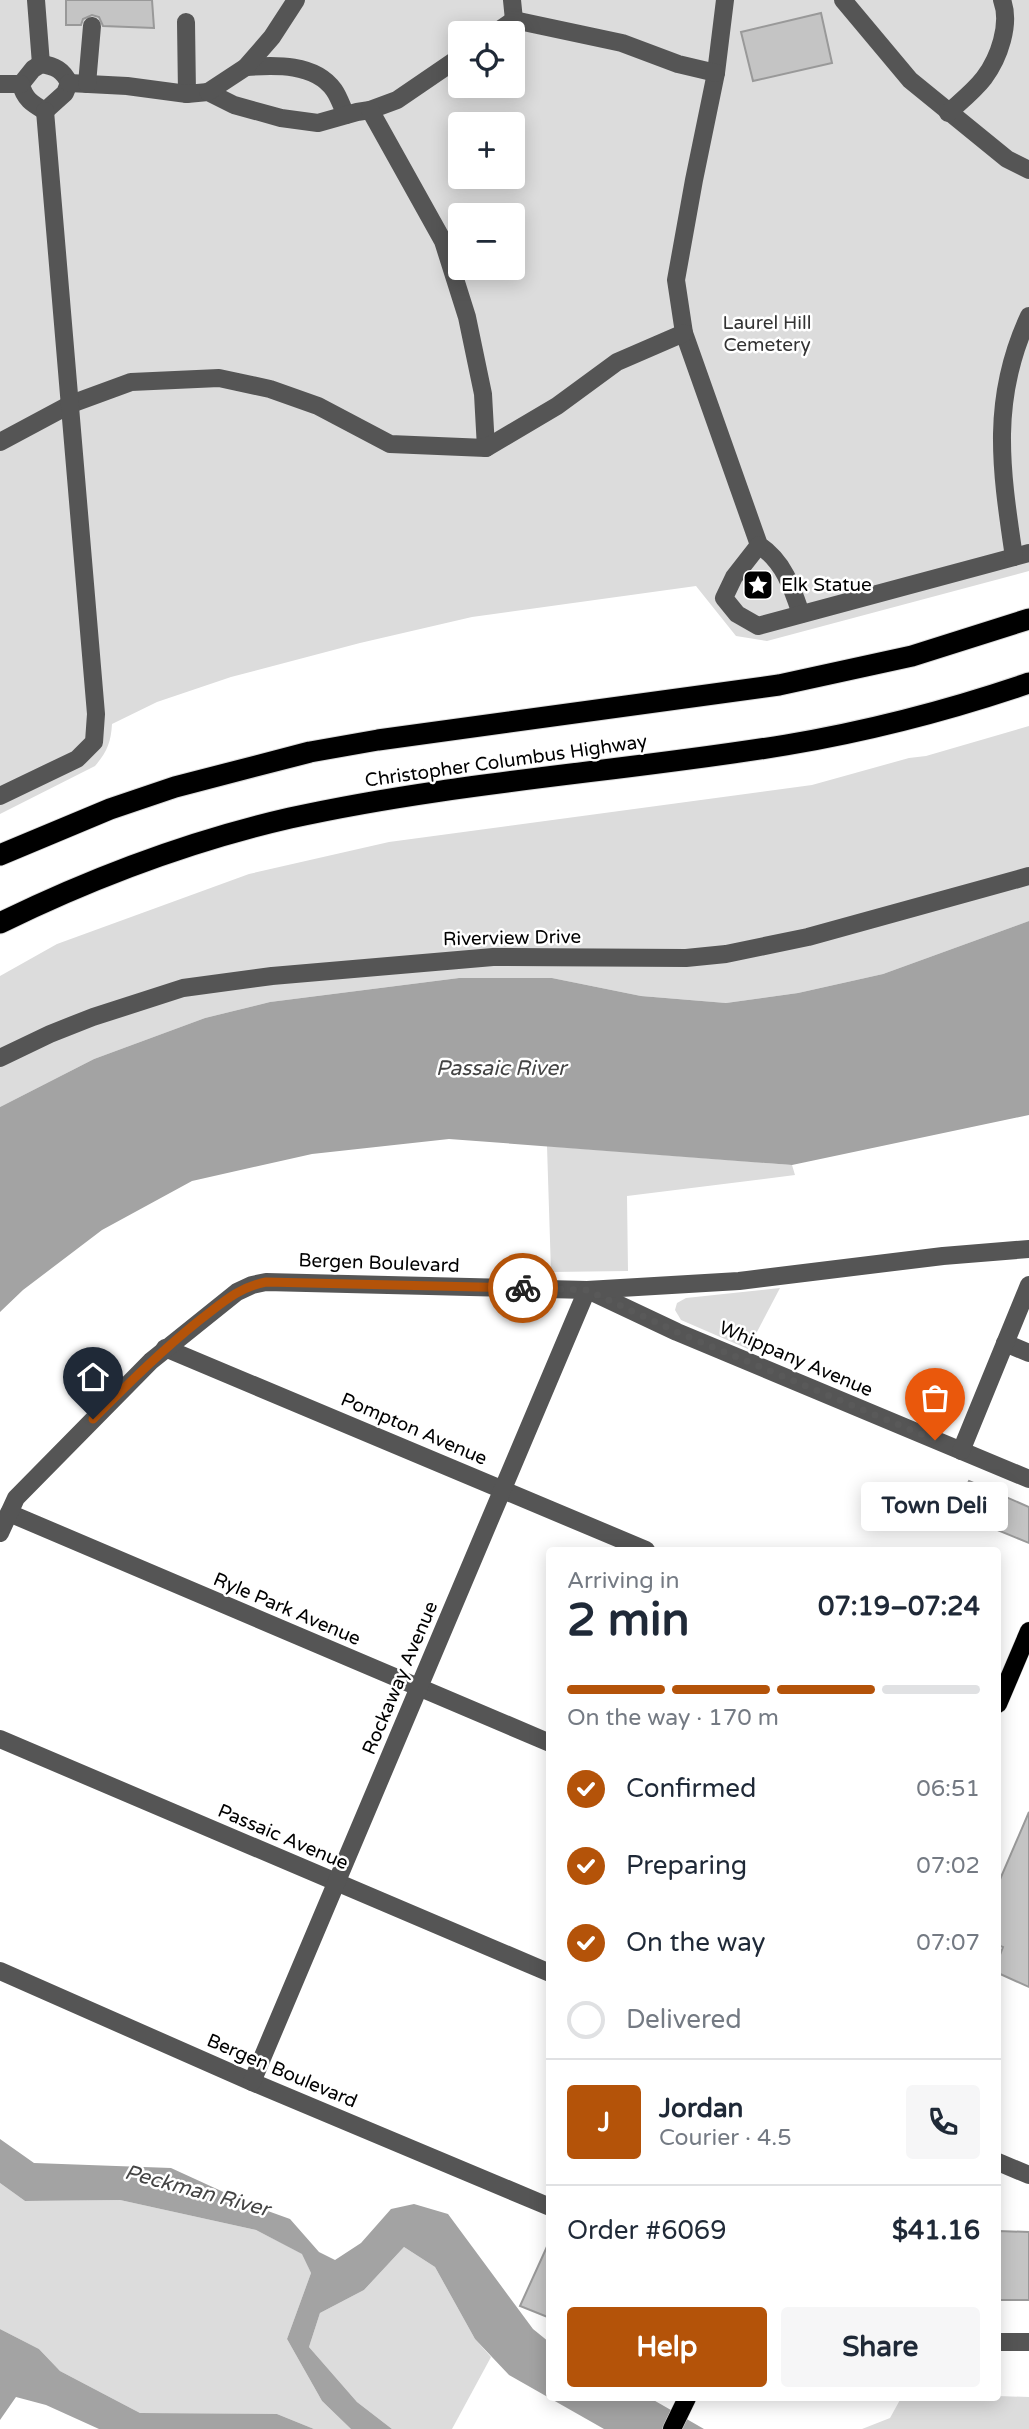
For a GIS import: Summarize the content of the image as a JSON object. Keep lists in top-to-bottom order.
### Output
{
  "streets": {
    "highway": ["Christopher Columbus Highway"],
    "street": [
      "Riverview Drive",
      "Bergen Boulevard",
      "Whippany Avenue",
      "Pompton Avenue",
      "Ryle Park Avenue",
      "Rockaway Avenue",
      "Passaic Avenue"
    ]
  },
  "crossings": [
    ["Bergen Boulevard", "Whippany Avenue"],
    ["Bergen Boulevard", "Pompton Avenue"],
    ["Bergen Boulevard", "Ryle Park Avenue"],
    ["Bergen Boulevard", "Rockaway Avenue"],
    ["Whippany Avenue", "Rockaway Avenue"],
    ["Pompton Avenue", "Rockaway Avenue"],
    ["Ryle Park Avenue", "Rockaway Avenue"],
    ["Rockaway Avenue", "Passaic Avenue"]
  ],
  "water": ["Passaic River", "Peckman River"],
  "parks": ["Laurel Hill Cemetery"],
  "places": {
    "place": ["Elk Statue"],
    "other": ["Town Deli"]
  },
  "page": {
    "map_buttons": ["+", "−"],
    "bubble": "Town Deli",
    "heading": ["2 min", "Arriving in", "07:19–07:24"],
    "panel": [
      "Jordan",
      "Courier · 4.5",
      "Order #6069",
      "$41.16"
    ],
    "bar": "On the way · 170 m",
    "list": [
      ["Confirmed", "06:51"],
      ["Preparing", "07:02"],
      ["On the way", "07:07"],
      "Delivered"
    ],
    "round": "J",
    "buttons": ["Help", "Share"]
  }
}
